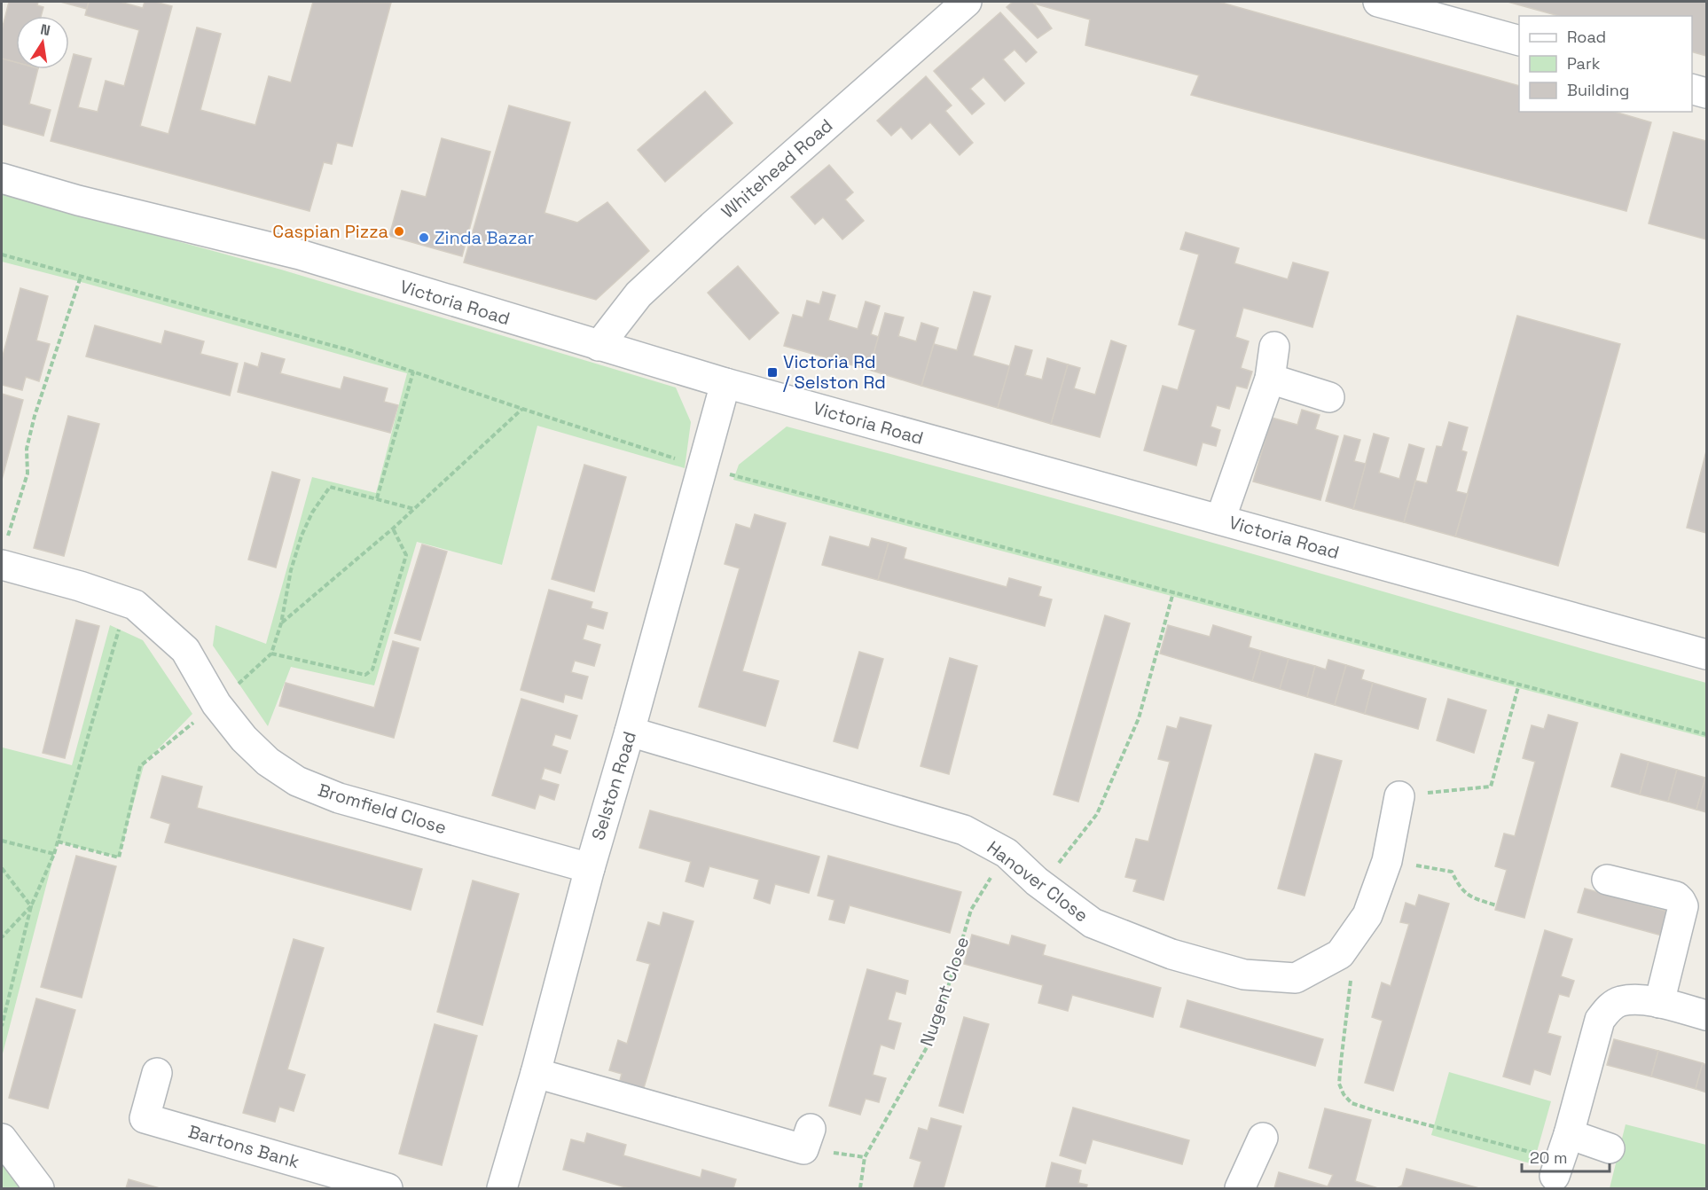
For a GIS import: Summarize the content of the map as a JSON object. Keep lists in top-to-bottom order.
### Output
{
  "streets": {
    "street": [
      "Whitehead Road",
      "Victoria Road",
      "Selston Road",
      "Bromfield Close",
      "Hanover Close",
      "Bartons Bank"
    ],
    "path": ["Nugent Close"]
  },
  "crossings": [
    ["Whitehead Road", "Victoria Road"],
    ["Victoria Road", "Selston Road"],
    ["Selston Road", "Bromfield Close"],
    ["Selston Road", "Hanover Close"],
    ["Hanover Close", "Nugent Close"]
  ],
  "places": {
    "other": ["Caspian Pizza", "Zinda Bazar"],
    "transit": ["Victoria Rd / Selston Rd"]
  },
  "legend": ["Road", "Park", "Building"],
  "scale_bar": "20 m",
  "north": "top"
}
